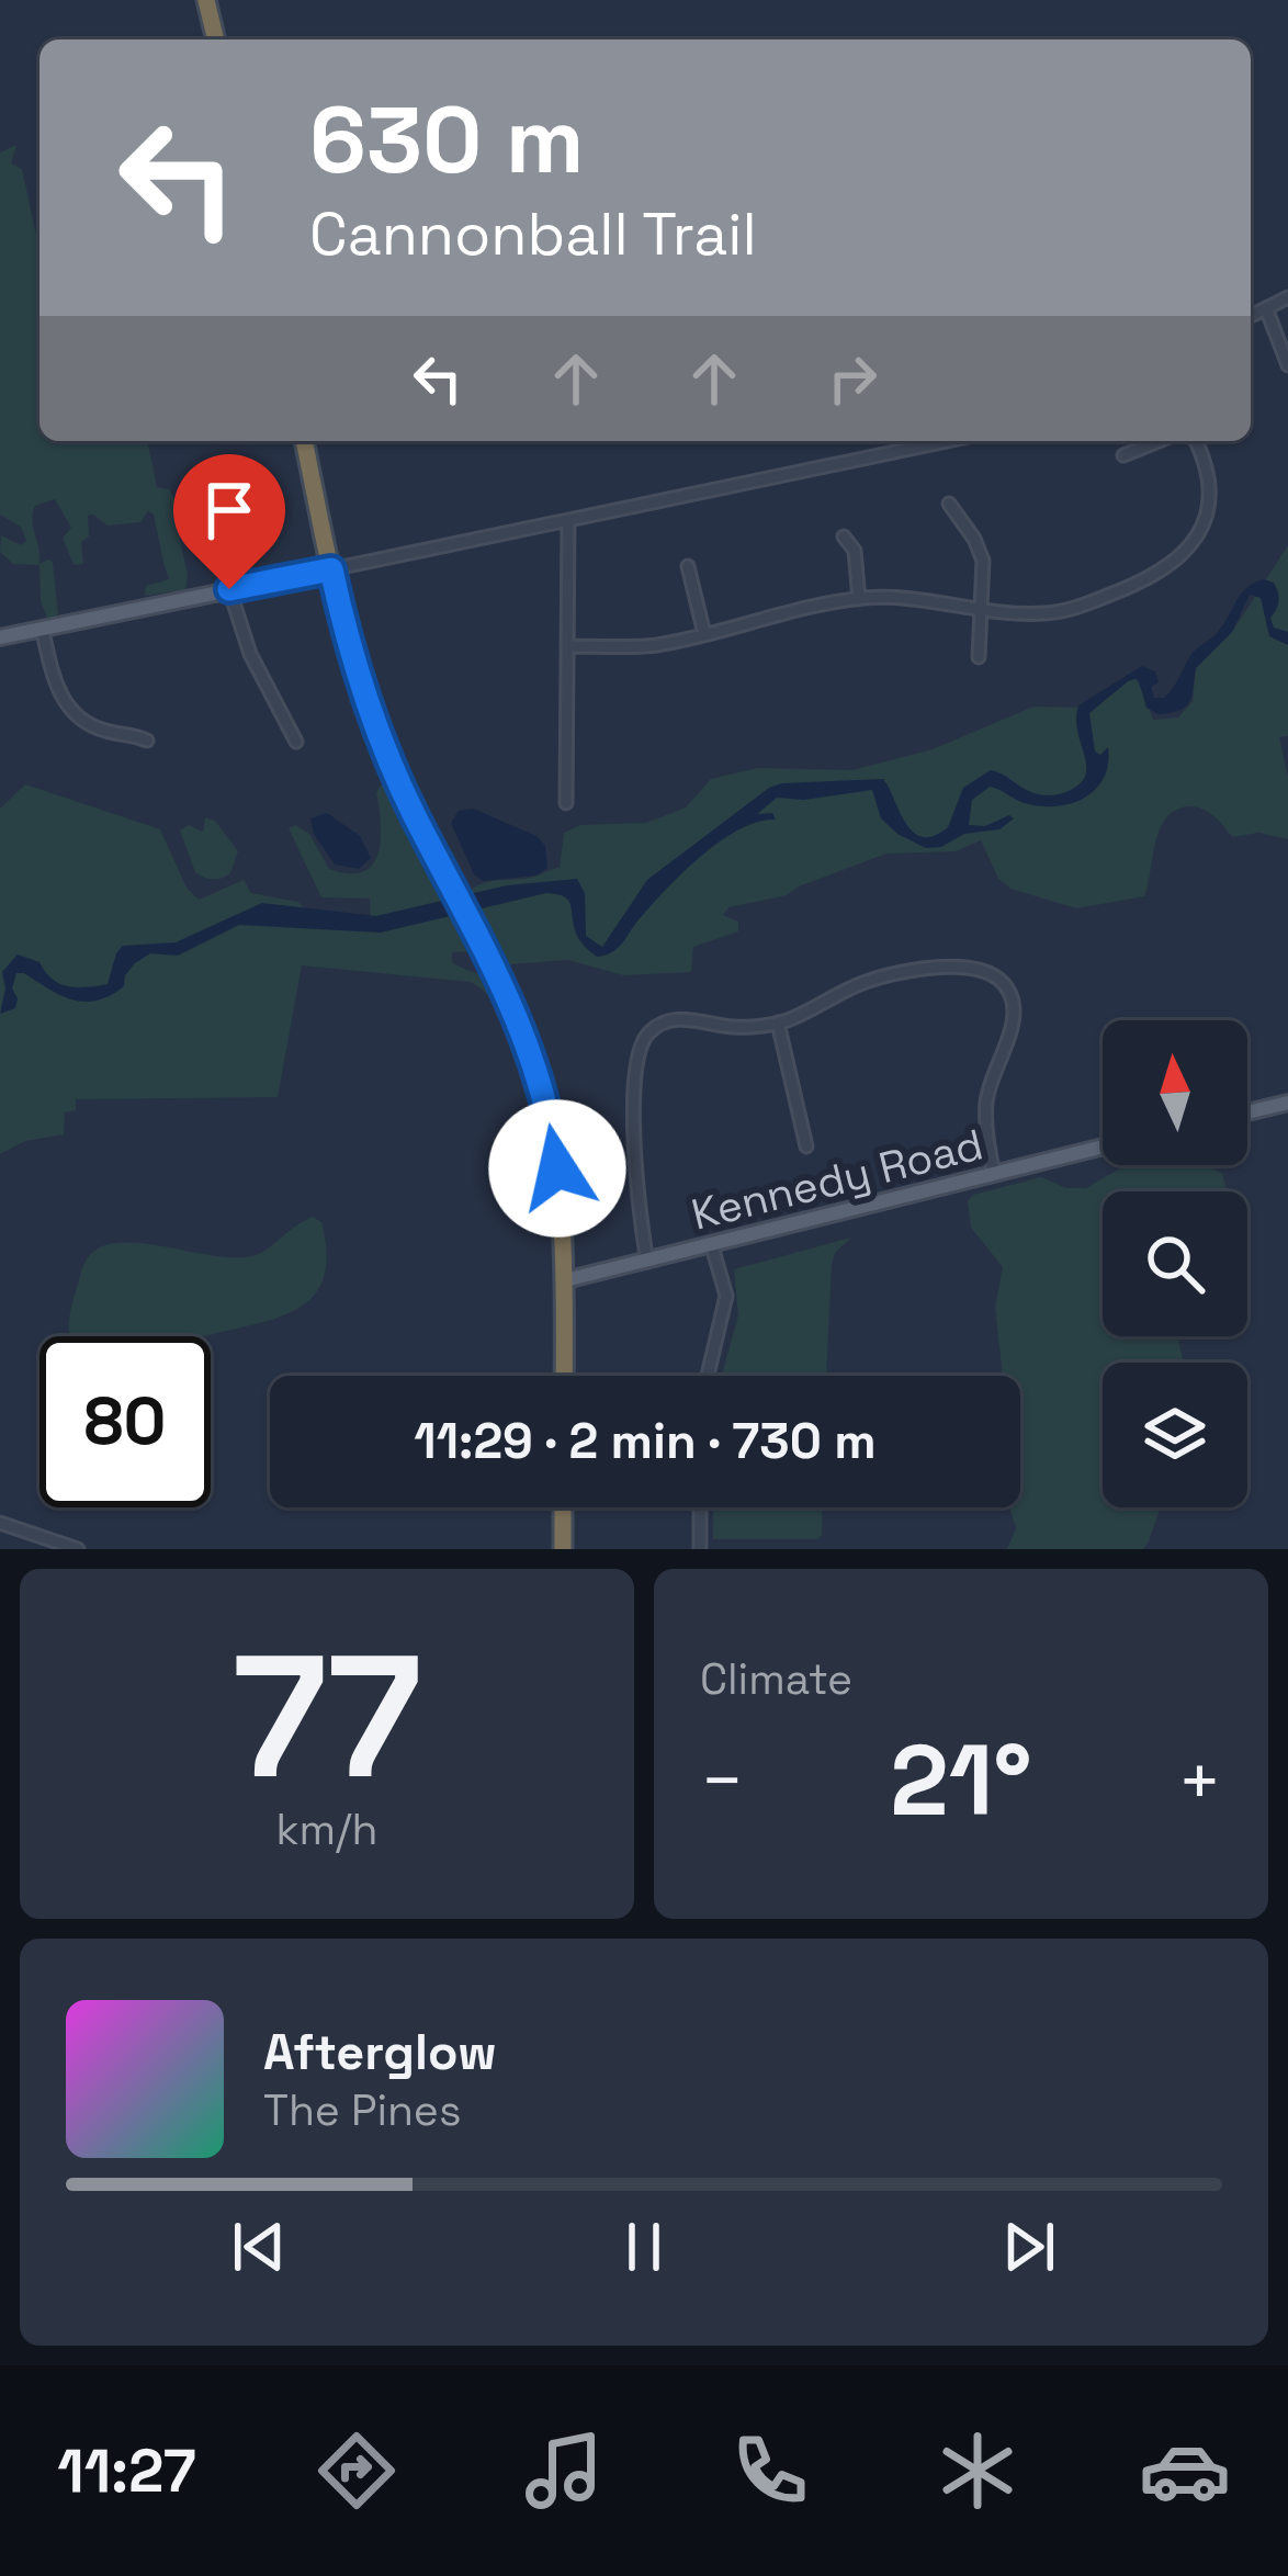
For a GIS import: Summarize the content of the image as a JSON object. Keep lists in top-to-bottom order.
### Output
{
  "streets": {
    "main road": ["Kennedy Road"]
  },
  "north": "top",
  "page": {
    "turn": ["630 m", "Cannonball Trail"],
    "limit": "80",
    "trip": "11:29 · 2 min · 730 m",
    "tile": [
      ["77", "km/h"],
      "Climate"
    ],
    "heat": ["−", "21°", "+"],
    "song": ["Afterglow", "The Pines"],
    "tabs": "11:27"
  }
}
